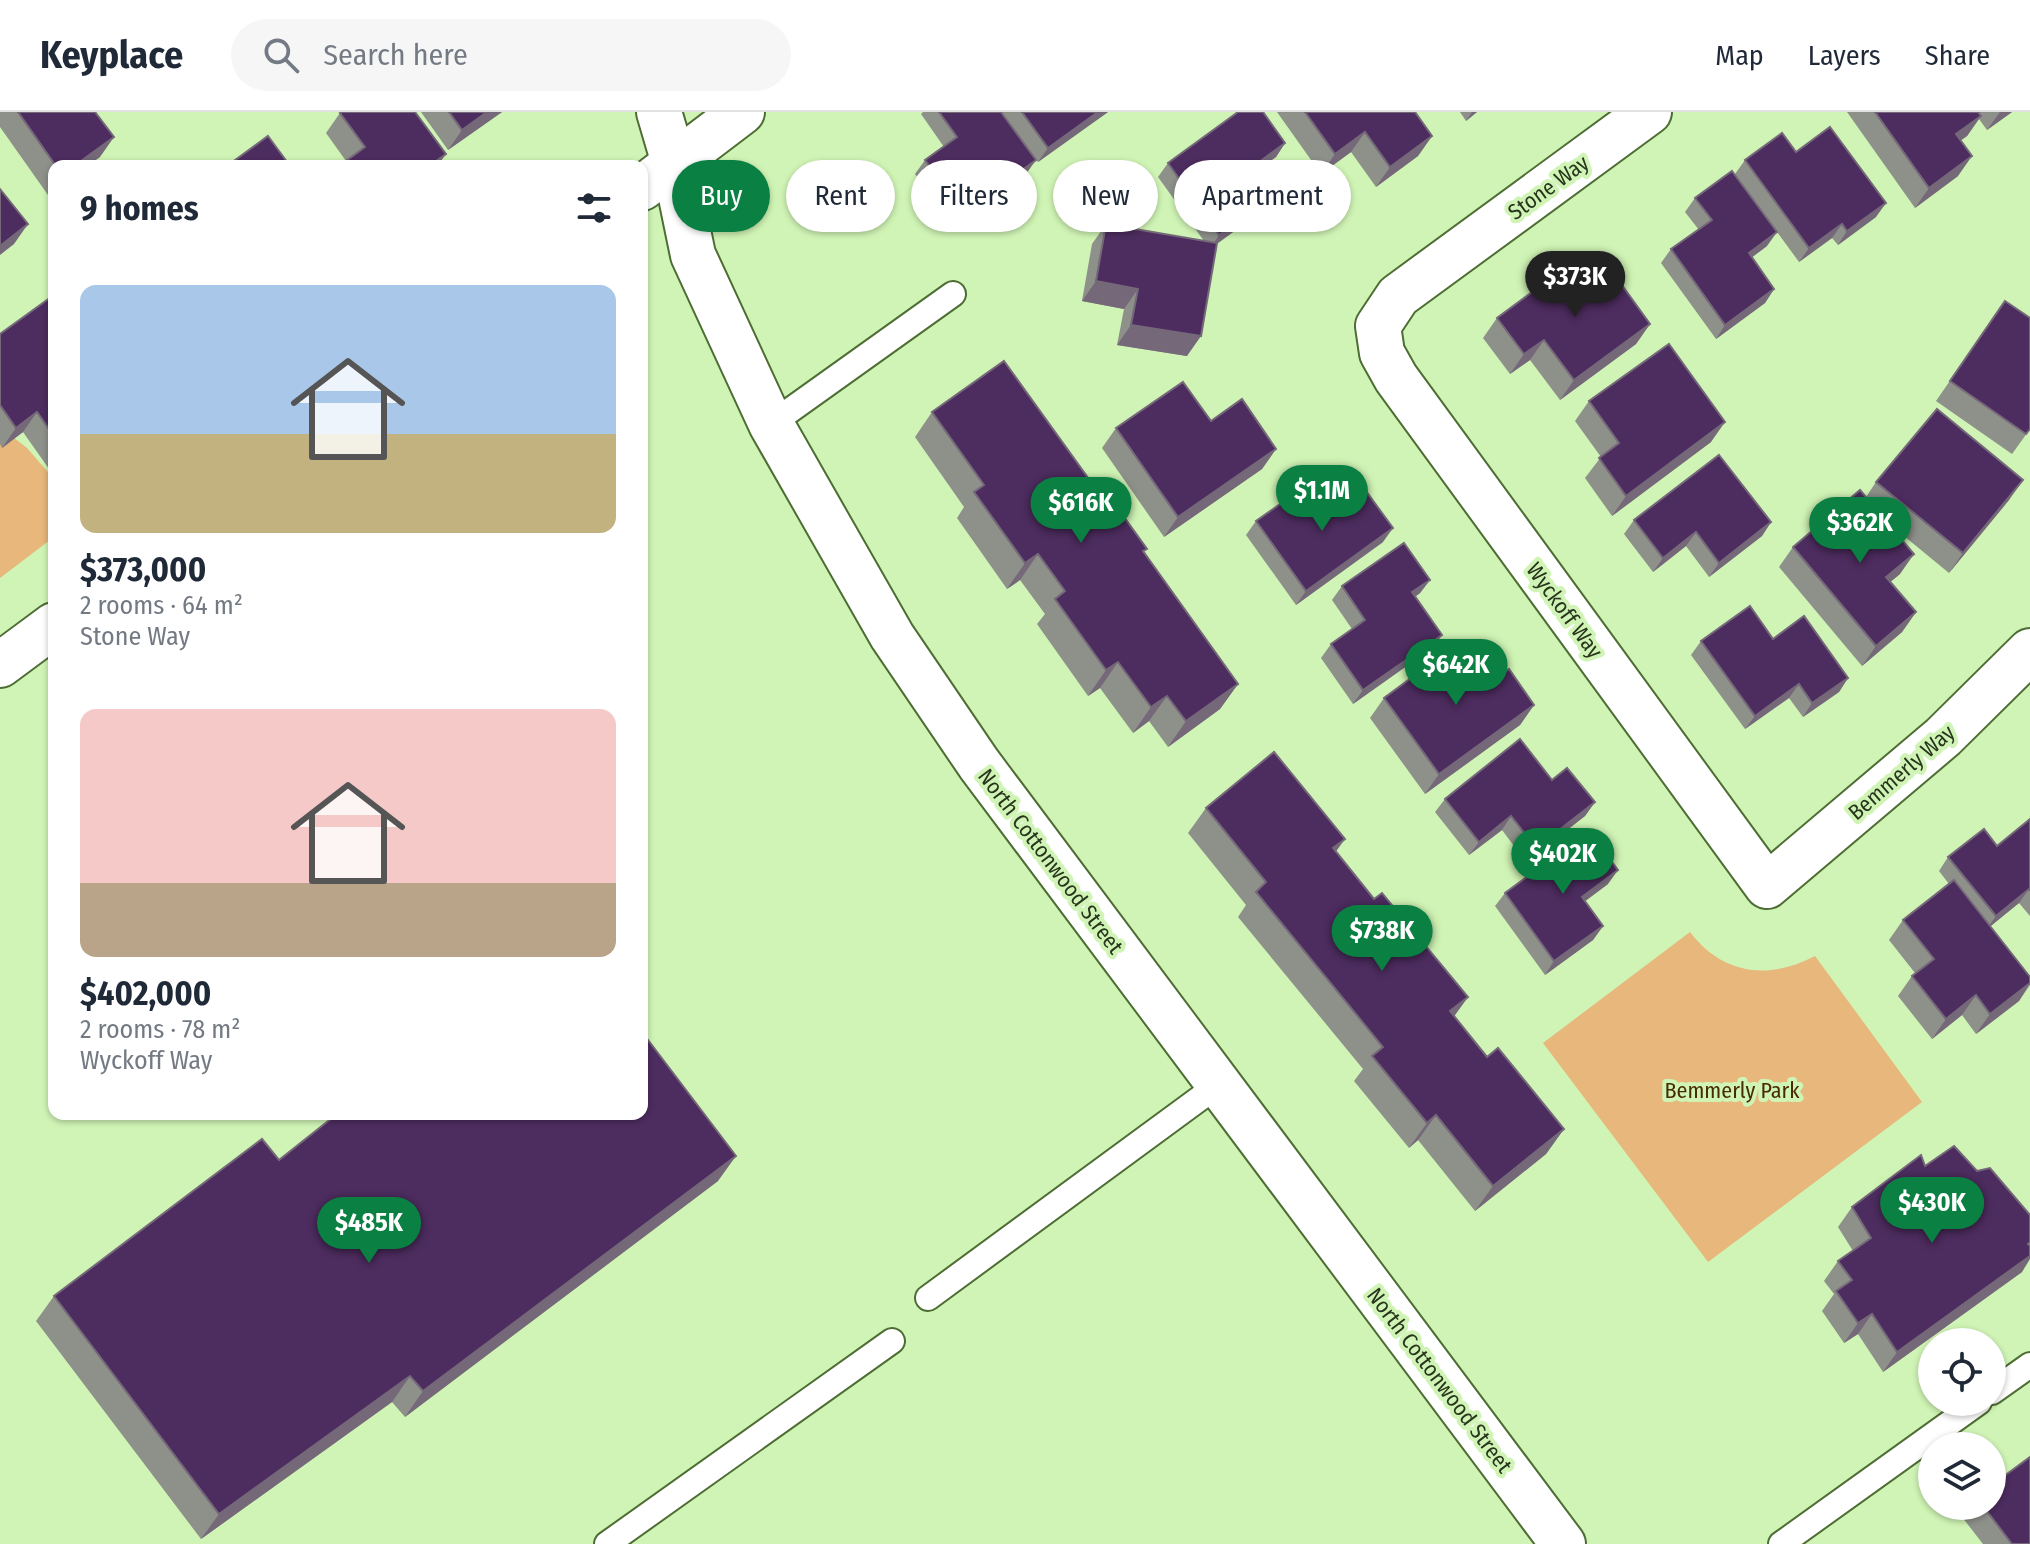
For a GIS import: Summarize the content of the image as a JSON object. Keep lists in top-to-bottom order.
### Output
{
  "streets": {
    "street": [
      "Stone Way",
      "Wyckoff Way",
      "Bemmerly Way",
      "North Cottonwood Street"
    ]
  },
  "crossings": [
    ["Stone Way", "Wyckoff Way"],
    ["Wyckoff Way", "Bemmerly Way"]
  ],
  "parks": ["Bemmerly Park"],
  "page": {
    "header": "Keyplace",
    "search": "Search here",
    "nav": ["Map", "Layers", "Share"],
    "chip": [
      "Buy",
      "Rent",
      "Filters",
      "New",
      "Apartment"
    ],
    "heading": "9 homes",
    "price": [
      "$373K",
      "$1.1M",
      "$616K",
      "$362K",
      "$642K",
      "$402K",
      "$738K",
      "$430K",
      "$485K"
    ],
    "list": [
      {
        "name": "$373,000",
        "note": "2 rooms · 64 m² · Stone Way"
      },
      {
        "name": "$402,000",
        "note": "2 rooms · 78 m² · Wyckoff Way"
      }
    ]
  }
}
